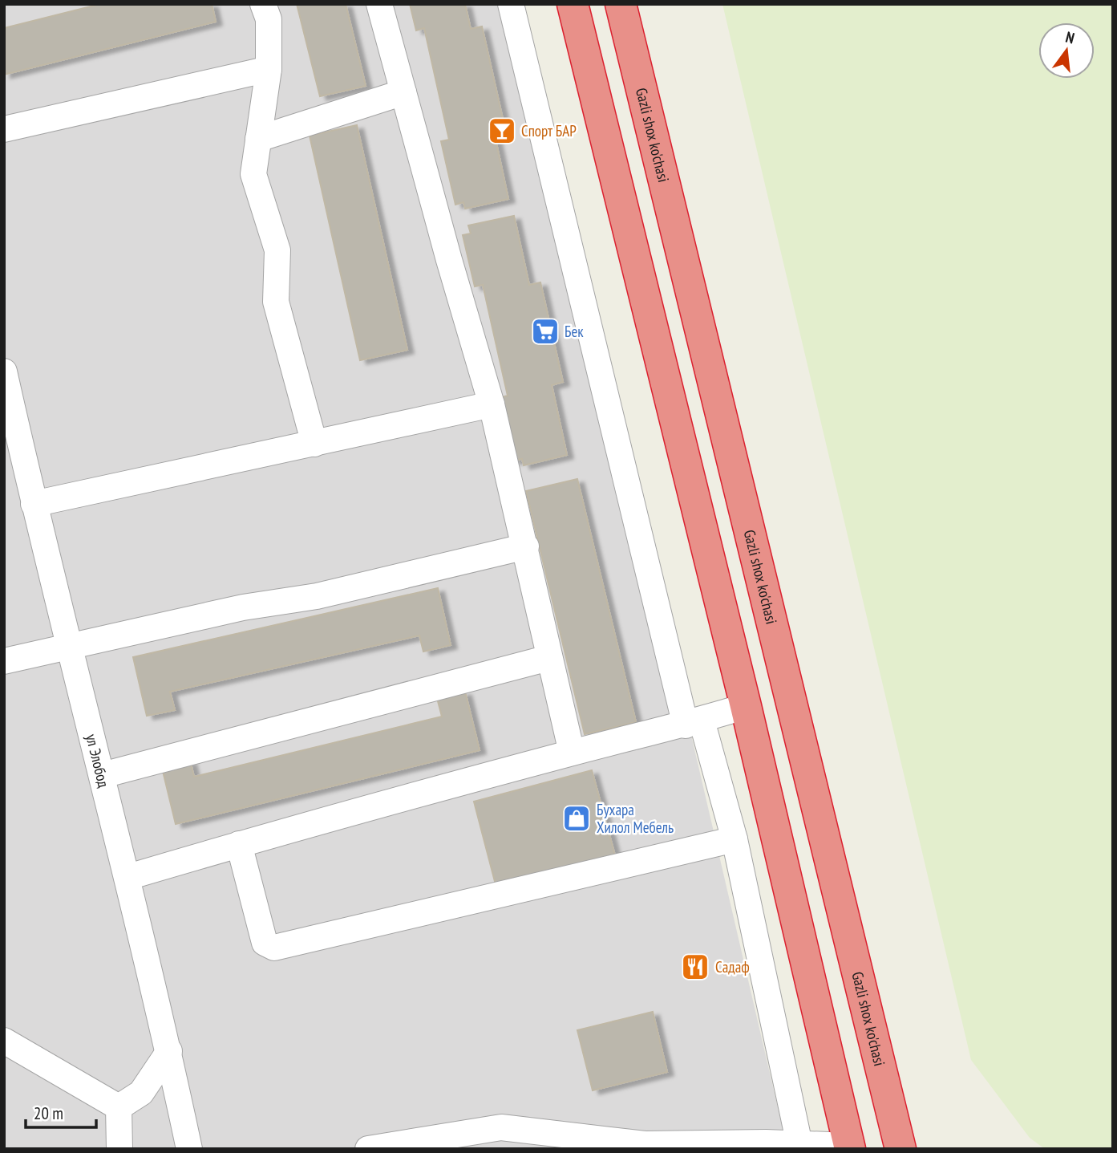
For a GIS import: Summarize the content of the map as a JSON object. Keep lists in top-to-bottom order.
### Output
{
  "streets": {
    "highway": ["Gazli shox ko'chasi"],
    "street": ["ул Элобод"]
  },
  "places": {
    "bar": ["Спорт БАР"],
    "supermarket": ["Бек"],
    "shop": ["Бухара Хилол Мебель"],
    "restaurant": ["Садаф"]
  },
  "scale_bar": "20 m",
  "north": "top"
}
